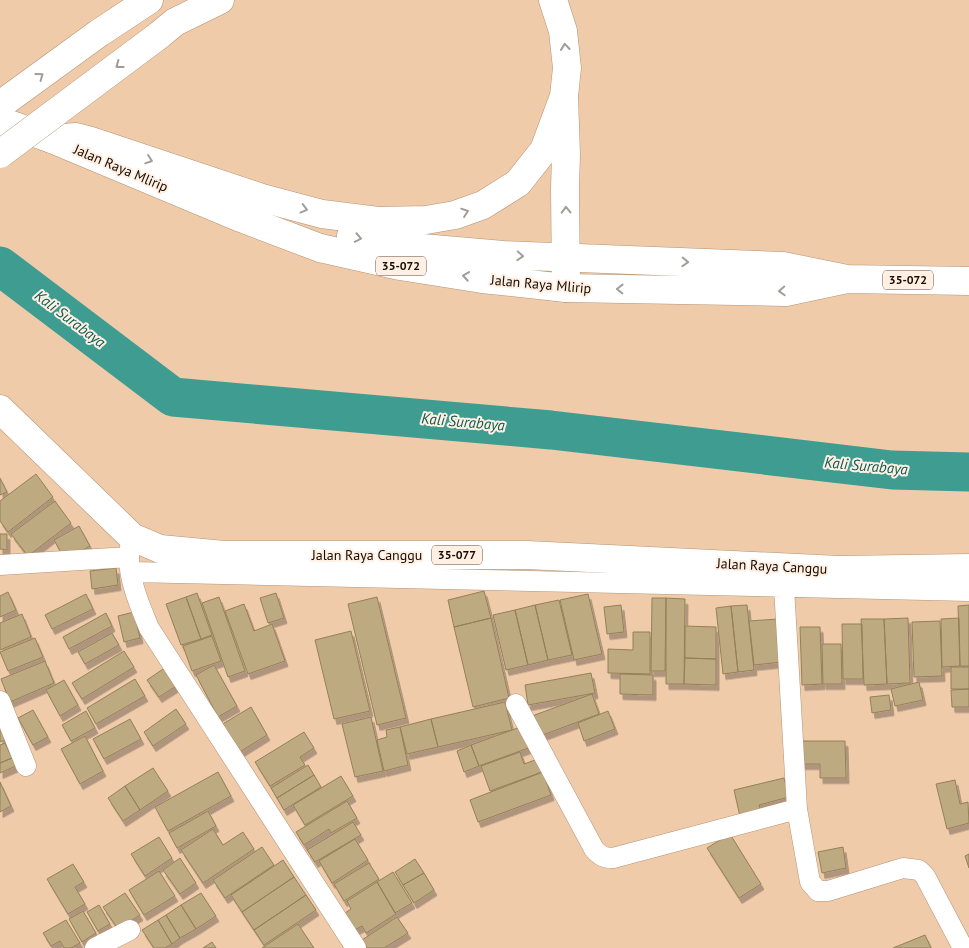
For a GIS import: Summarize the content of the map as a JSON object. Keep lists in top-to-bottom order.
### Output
{
  "streets": {
    "main road": [
      "Jalan Raya Mlirip",
      "35-072",
      "Jalan Raya Canggu",
      "35-077"
    ]
  },
  "water": ["Kali Surabaya"]
}
